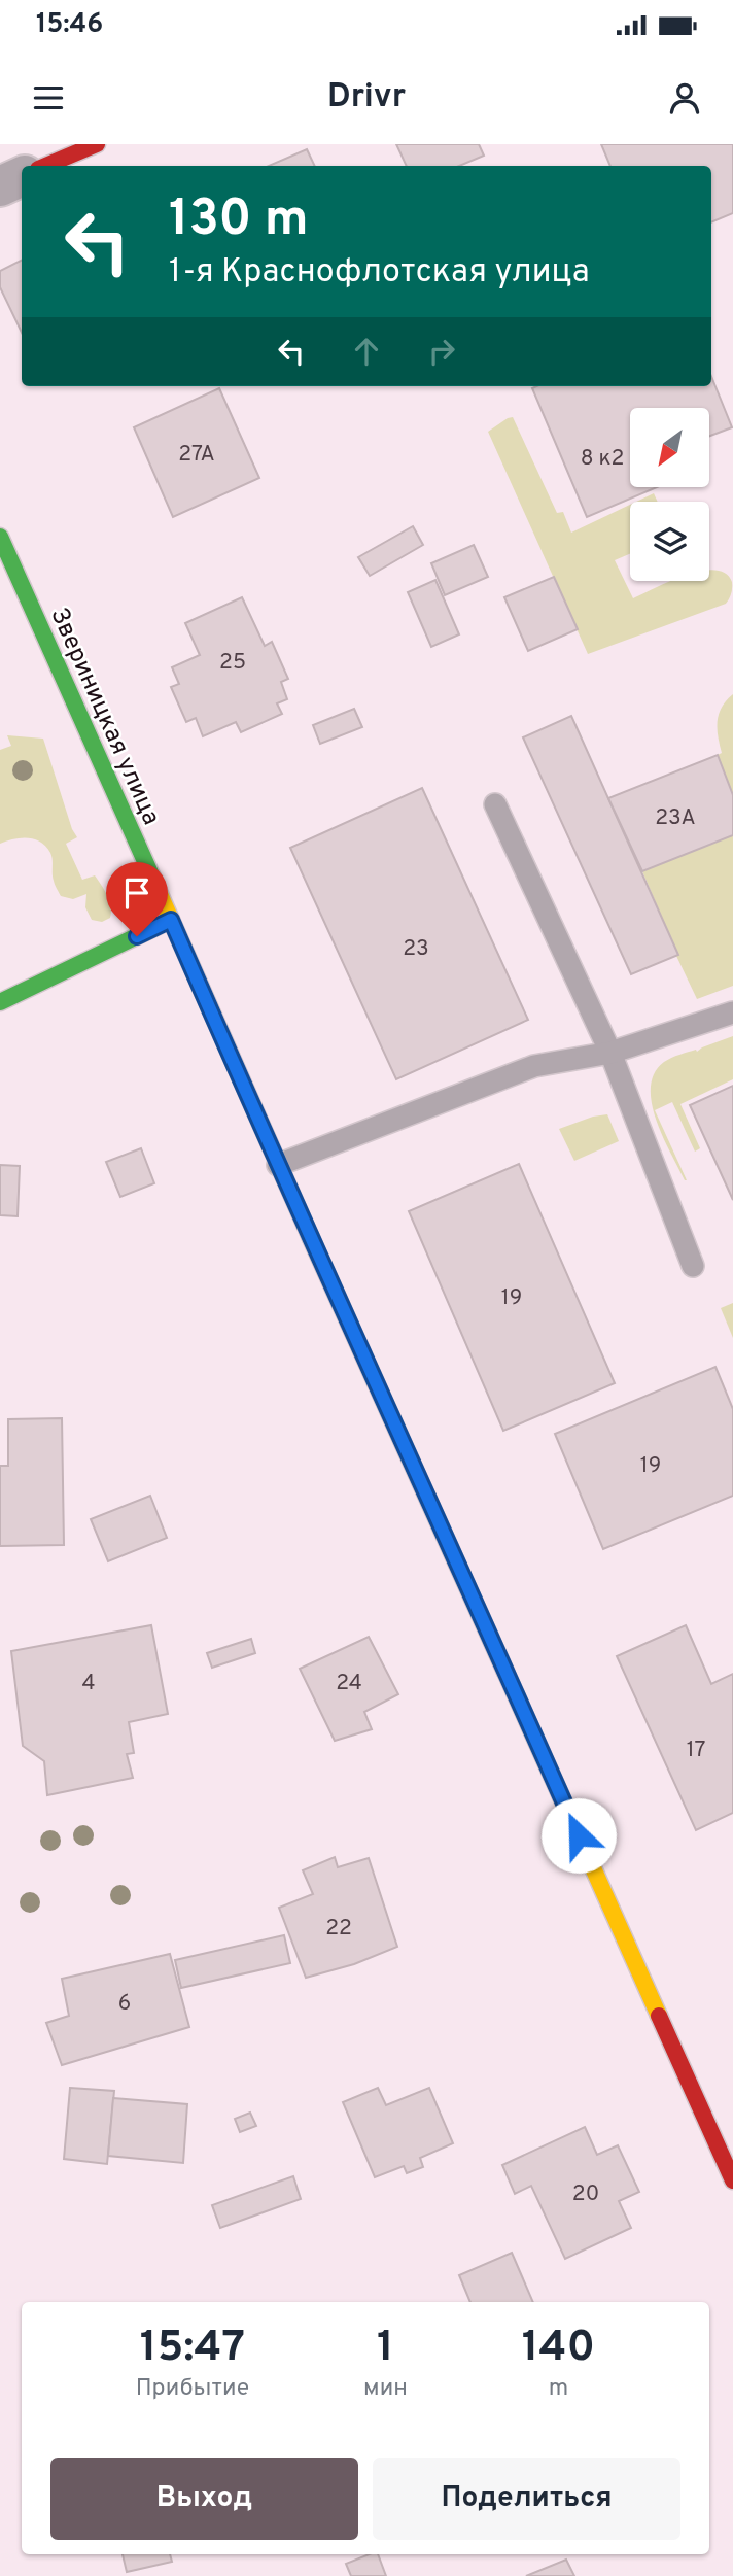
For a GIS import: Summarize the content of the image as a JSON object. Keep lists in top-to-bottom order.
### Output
{
  "streets": {
    "street": ["Звериницкая улица"]
  },
  "house_numbers": [
    "27А",
    "8 к2",
    "25",
    "23А",
    "23",
    "19",
    "19",
    "4",
    "24",
    "17",
    "22",
    "6",
    "20"
  ],
  "north": "bottom left",
  "page": {
    "status": "15:46",
    "header": "Drivr",
    "turn": ["130 m", "1-я Краснофлотская улица"],
    "eta": [
      "15:47",
      "Прибытие",
      "1",
      "мин",
      "140",
      "m"
    ],
    "buttons": ["Выход", "Поделиться"]
  }
}
